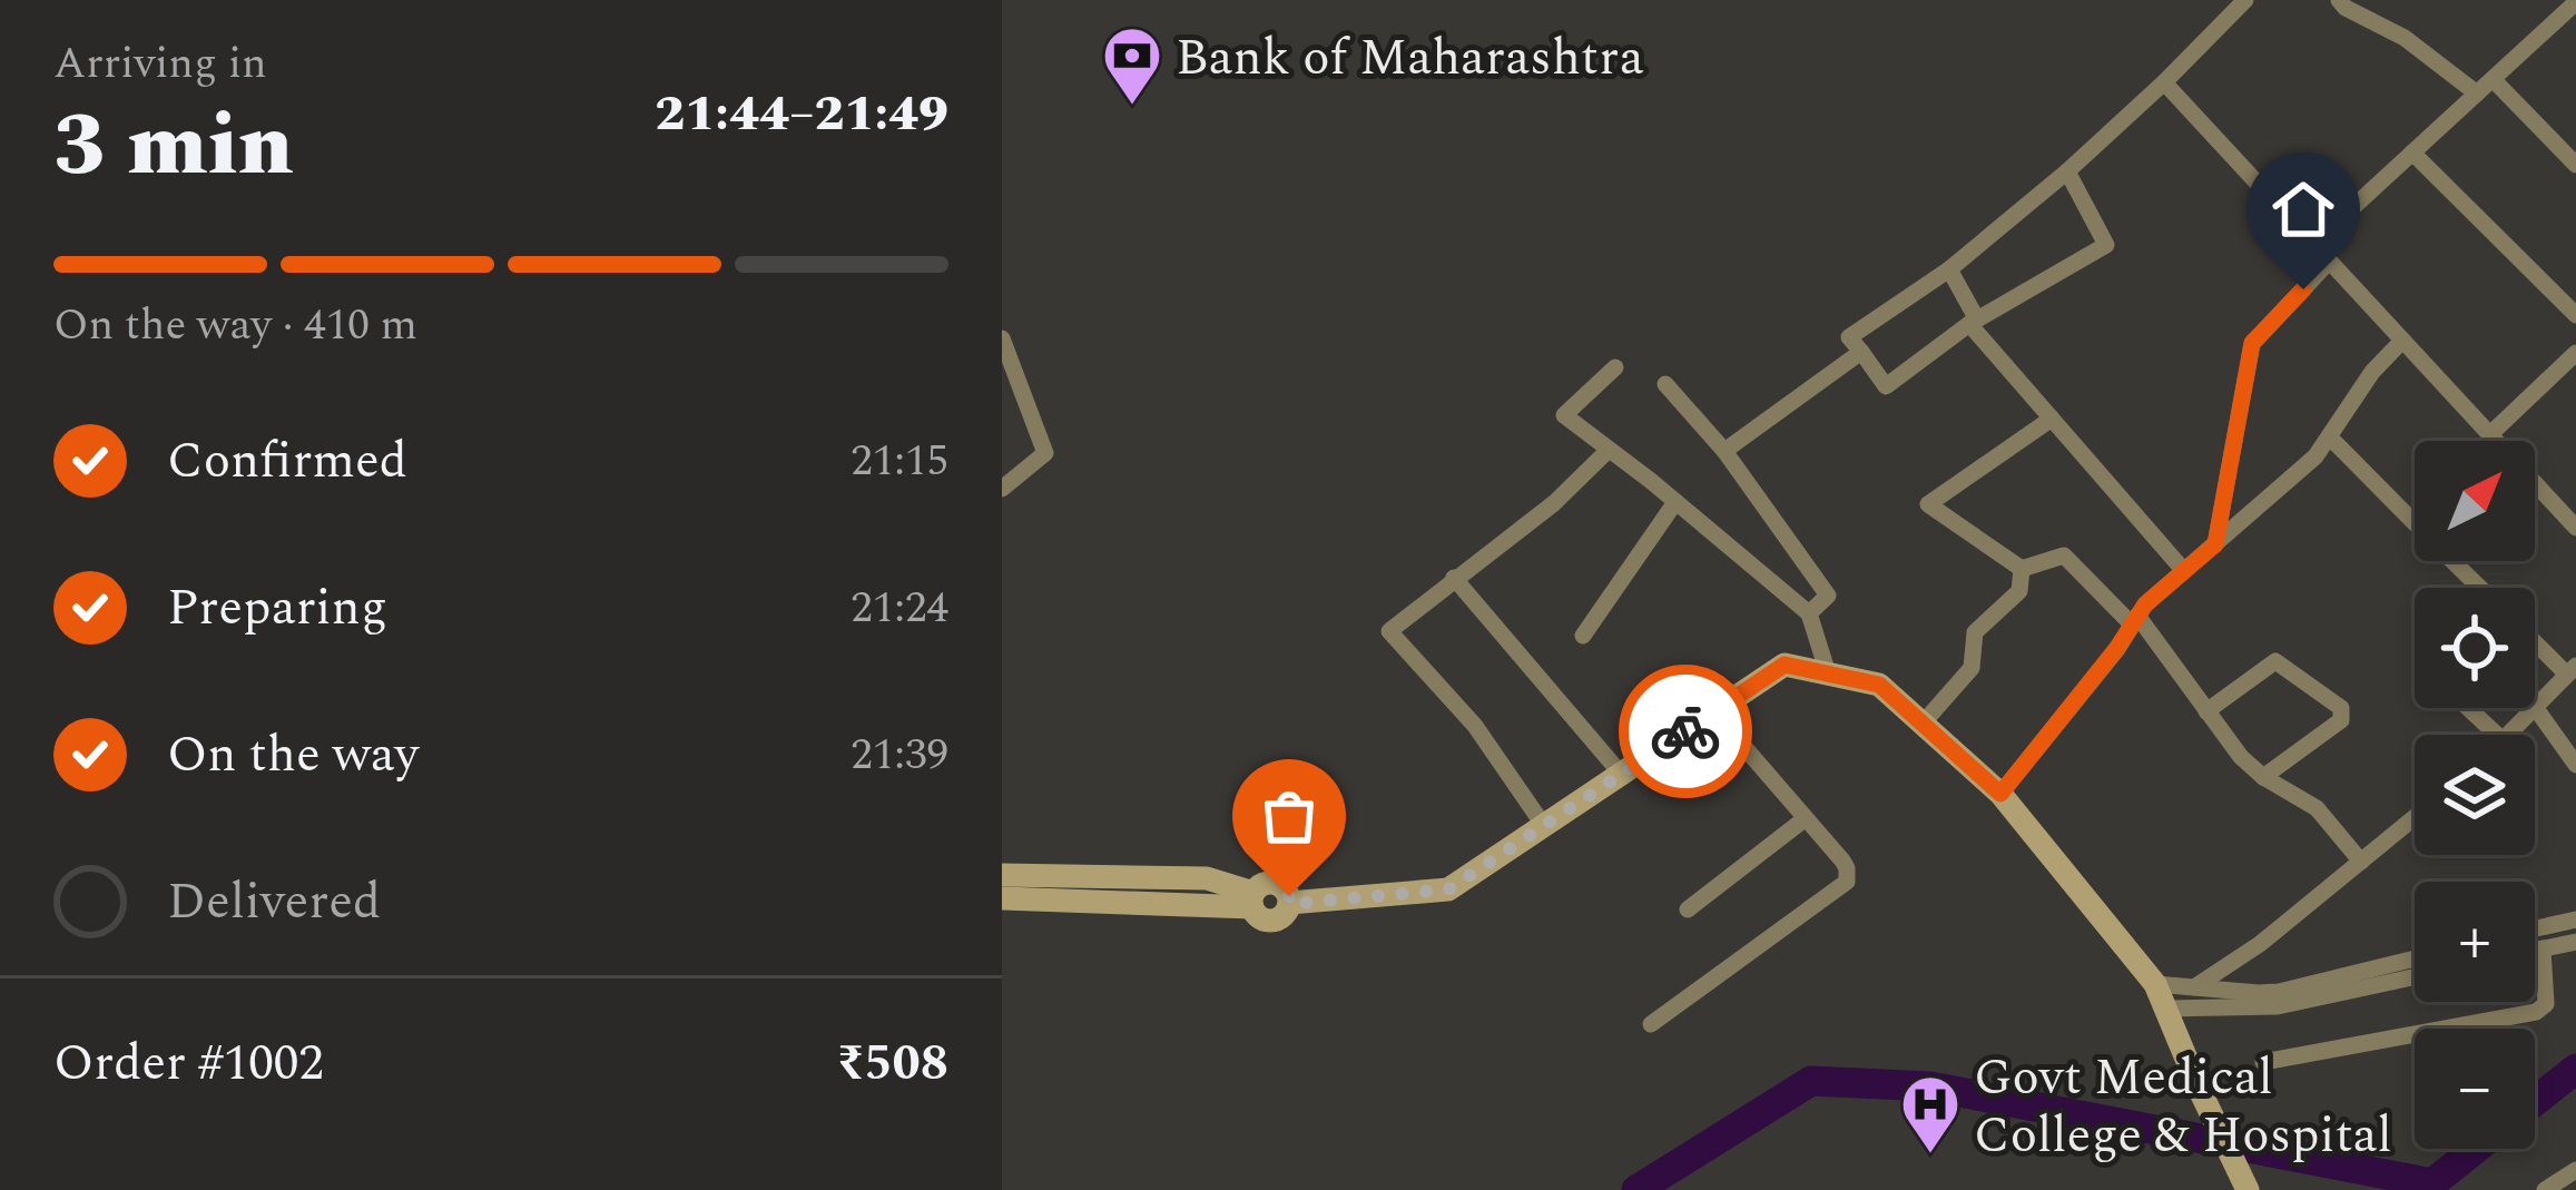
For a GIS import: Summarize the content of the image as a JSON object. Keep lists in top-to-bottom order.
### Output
{
  "places": {
    "bank": ["Bank of Maharashtra"],
    "hospital": ["Govt Medical College & Hospital"]
  },
  "north": "top right",
  "page": {
    "heading": ["3 min", "Arriving in", "21:44–21:49"],
    "panel": ["Order #1002", "₹508"],
    "bar": "On the way · 410 m",
    "list": [
      ["Confirmed", "21:15"],
      ["Preparing", "21:24"],
      ["On the way", "21:39"],
      "Delivered"
    ],
    "map_buttons": ["+", "−"]
  }
}
